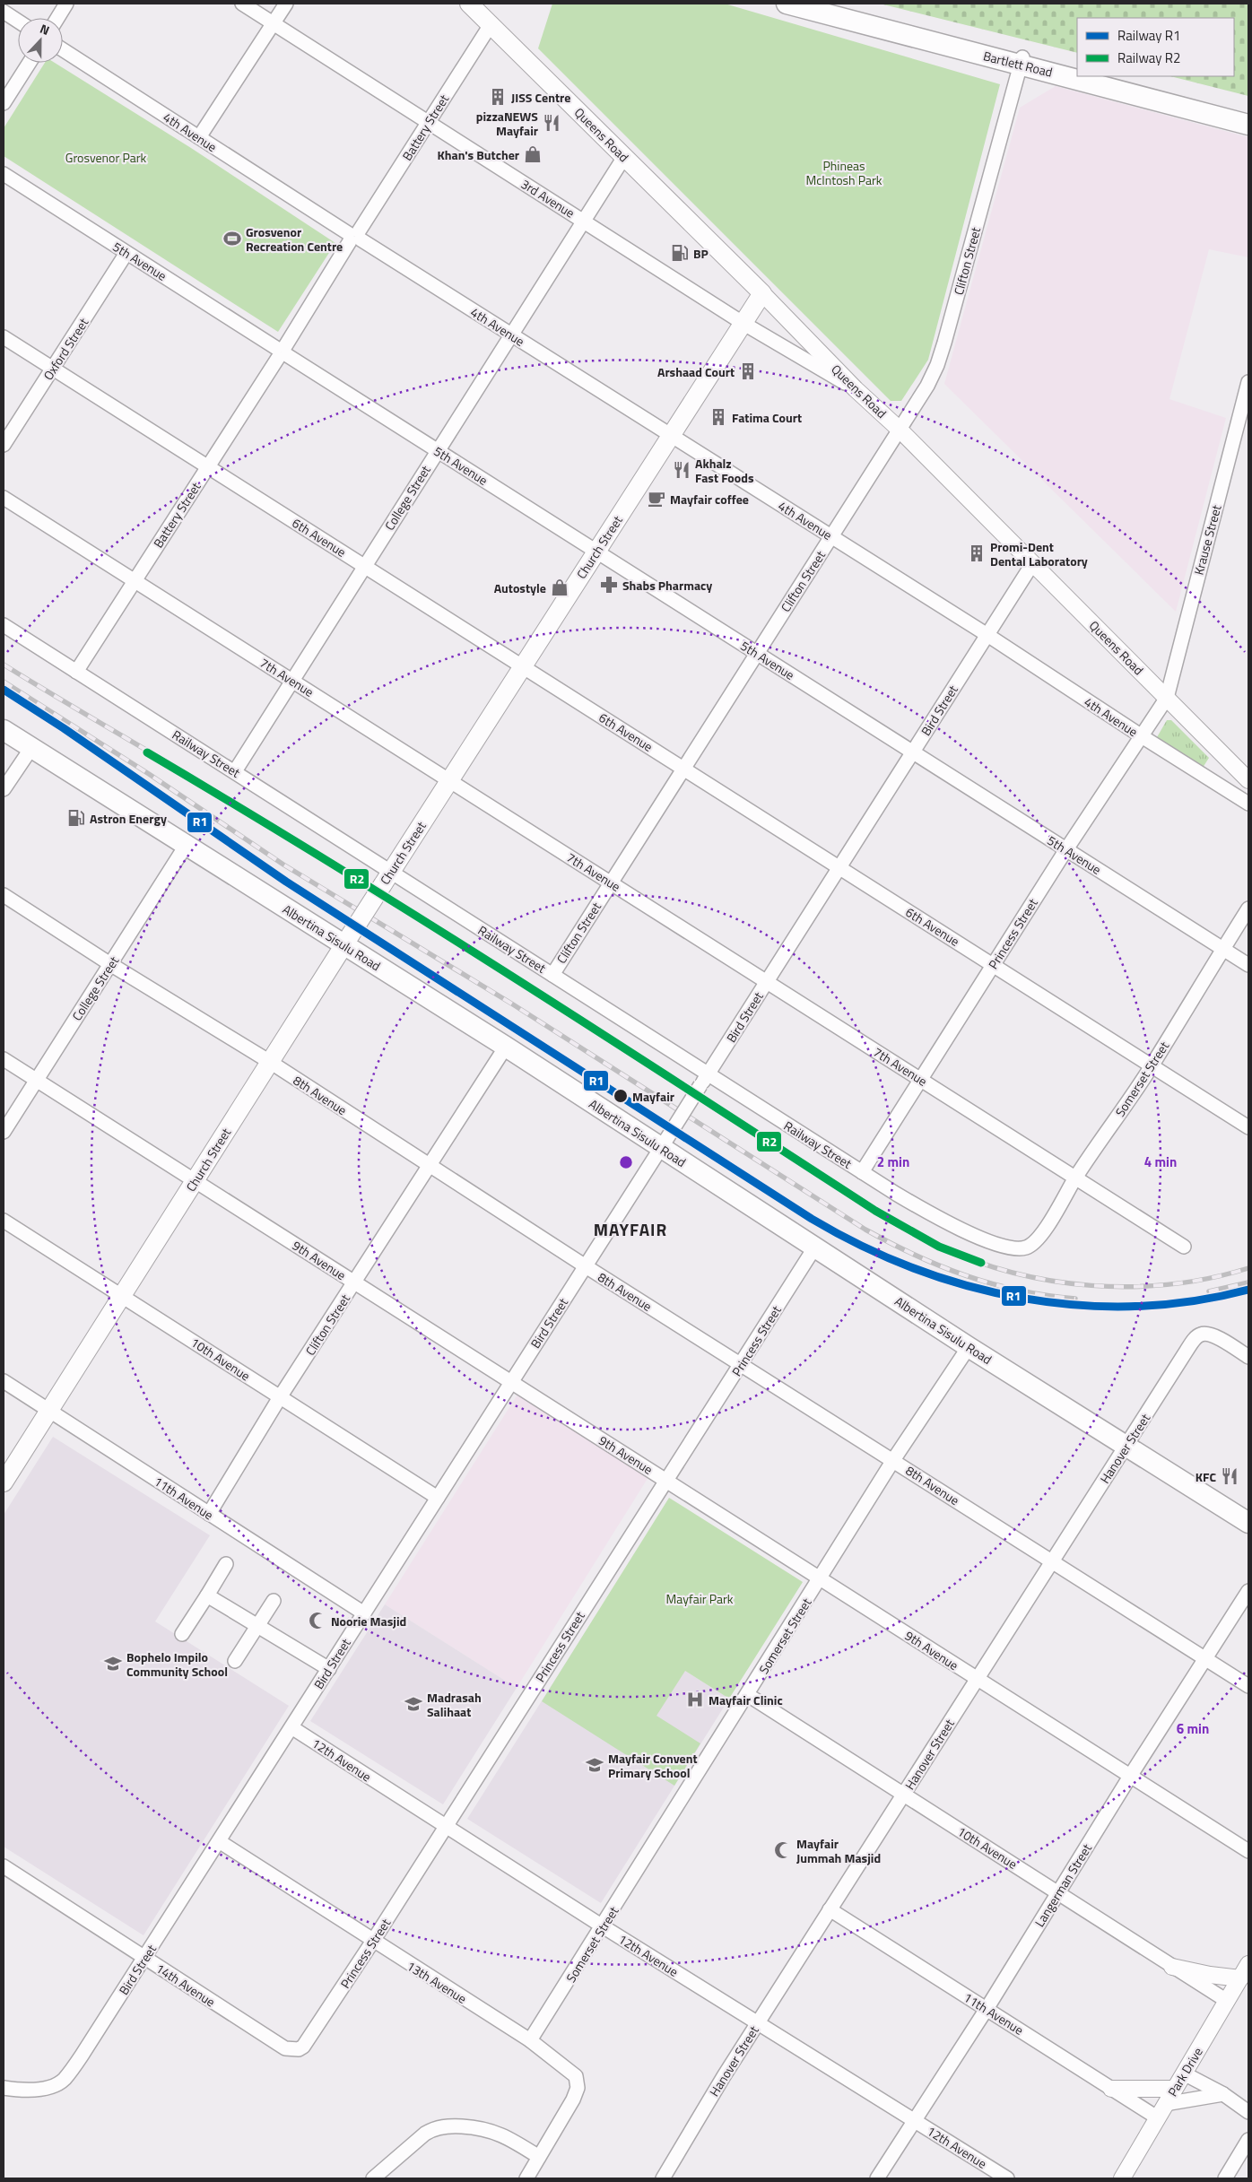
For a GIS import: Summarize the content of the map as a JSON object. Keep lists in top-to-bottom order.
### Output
{
  "streets": {
    "main road": [
      "Bartlett Road",
      "Queens Road",
      "Church Street",
      "Albertina Sisulu Road"
    ],
    "street": [
      "Battery Street",
      "4th Avenue",
      "3rd Avenue",
      "5th Avenue",
      "Clifton Street",
      "Oxford Street",
      "College Street",
      "6th Avenue",
      "Krause Street",
      "7th Avenue",
      "Bird Street",
      "Railway Street",
      "Princess Street",
      "Somerset Street",
      "8th Avenue",
      "9th Avenue",
      "10th Avenue",
      "Hanover Street",
      "11th Avenue",
      "12th Avenue",
      "Langerman Street",
      "13th Avenue",
      "14th Avenue",
      "Park Drive"
    ]
  },
  "crossings": [
    ["Bartlett Road", "Clifton Street"],
    ["Battery Street", "4th Avenue"],
    ["Battery Street", "Queens Road"],
    ["Battery Street", "3rd Avenue"],
    ["Battery Street", "5th Avenue"],
    ["Battery Street", "6th Avenue"],
    ["Battery Street", "7th Avenue"],
    ["Battery Street", "Railway Street"],
    ["4th Avenue", "Clifton Street"],
    ["4th Avenue", "College Street"],
    ["4th Avenue", "Church Street"],
    ["4th Avenue", "Bird Street"],
    ["4th Avenue", "Princess Street"],
    ["Queens Road", "3rd Avenue"],
    ["Queens Road", "Clifton Street"],
    ["Queens Road", "College Street"],
    ["Queens Road", "Krause Street"],
    ["Queens Road", "Church Street"],
    ["Queens Road", "Bird Street"],
    ["Queens Road", "Princess Street"],
    ["3rd Avenue", "College Street"],
    ["3rd Avenue", "Church Street"],
    ["5th Avenue", "Clifton Street"],
    ["5th Avenue", "Oxford Street"],
    ["5th Avenue", "College Street"],
    ["5th Avenue", "Church Street"],
    ["5th Avenue", "Bird Street"],
    ["5th Avenue", "Princess Street"],
    ["5th Avenue", "Somerset Street"],
    ["Clifton Street", "6th Avenue"],
    ["Clifton Street", "7th Avenue"],
    ["Clifton Street", "Railway Street"],
    ["Clifton Street", "Albertina Sisulu Road"],
    ["Clifton Street", "8th Avenue"],
    ["Clifton Street", "9th Avenue"],
    ["Clifton Street", "10th Avenue"],
    ["Clifton Street", "11th Avenue"],
    ["Oxford Street", "6th Avenue"],
    ["College Street", "6th Avenue"],
    ["College Street", "7th Avenue"],
    ["College Street", "Railway Street"],
    ["College Street", "Albertina Sisulu Road"],
    ["College Street", "8th Avenue"],
    ["College Street", "9th Avenue"],
    ["6th Avenue", "Church Street"],
    ["6th Avenue", "Bird Street"],
    ["6th Avenue", "Princess Street"],
    ["6th Avenue", "Somerset Street"],
    ["Krause Street", "Princess Street"],
    ["Church Street", "7th Avenue"],
    ["Church Street", "Railway Street"],
    ["Church Street", "Albertina Sisulu Road"],
    ["Church Street", "8th Avenue"],
    ["Church Street", "9th Avenue"],
    ["Church Street", "10th Avenue"],
    ["Church Street", "11th Avenue"],
    ["7th Avenue", "Bird Street"],
    ["7th Avenue", "Princess Street"],
    ["7th Avenue", "Somerset Street"],
    ["Bird Street", "Railway Street"],
    ["Bird Street", "Albertina Sisulu Road"],
    ["Bird Street", "8th Avenue"],
    ["Bird Street", "9th Avenue"],
    ["Bird Street", "10th Avenue"],
    ["Bird Street", "11th Avenue"],
    ["Bird Street", "12th Avenue"],
    ["Bird Street", "13th Avenue"],
    ["Bird Street", "14th Avenue"],
    ["Railway Street", "Princess Street"],
    ["Railway Street", "Somerset Street"],
    ["Princess Street", "Albertina Sisulu Road"],
    ["Princess Street", "8th Avenue"],
    ["Princess Street", "9th Avenue"],
    ["Princess Street", "12th Avenue"],
    ["Princess Street", "13th Avenue"],
    ["Princess Street", "14th Avenue"],
    ["Albertina Sisulu Road", "Somerset Street"],
    ["Albertina Sisulu Road", "Hanover Street"],
    ["Somerset Street", "8th Avenue"],
    ["Somerset Street", "9th Avenue"],
    ["Somerset Street", "10th Avenue"],
    ["Somerset Street", "12th Avenue"],
    ["Somerset Street", "13th Avenue"],
    ["8th Avenue", "Hanover Street"],
    ["8th Avenue", "Langerman Street"],
    ["9th Avenue", "Hanover Street"],
    ["9th Avenue", "Langerman Street"],
    ["10th Avenue", "Hanover Street"],
    ["10th Avenue", "Langerman Street"],
    ["10th Avenue", "Park Drive"],
    ["Hanover Street", "11th Avenue"],
    ["Hanover Street", "12th Avenue"],
    ["11th Avenue", "Langerman Street"],
    ["11th Avenue", "Park Drive"],
    ["12th Avenue", "Langerman Street"]
  ],
  "districts": ["MAYFAIR"],
  "parks": ["Grosvenor Park", "Phineas McIntosh Park", "Mayfair Park"],
  "places": {
    "building": [
      "JISS Centre",
      "Arshaad Court",
      "Fatima Court",
      "Promi-Dent Dental Laboratory"
    ],
    "restaurant": ["pizzaNEWS Mayfair", "Akhalz Fast Foods", "KFC"],
    "shop": ["Khan's Butcher", "Autostyle"],
    "sports": ["Grosvenor Recreation Centre"],
    "fuel station": ["BP", "Astron Energy"],
    "cafe": ["Mayfair coffee"],
    "pharmacy": ["Shabs Pharmacy"],
    "other": ["Mayfair"],
    "mosque": ["Noorie Masjid", "Mayfair Jummah Masjid"],
    "school or university": ["Bophelo Impilo Community School", "Madrasah Salihaat", "Mayfair Convent Primary School"],
    "hospital": ["Mayfair Clinic"]
  },
  "lines": ["rail line R1", "rail line R2"],
  "legend": ["Railway R1", "Railway R2"],
  "north": "top",
  "rings": ["2 min", "4 min", "6 min"]
}
